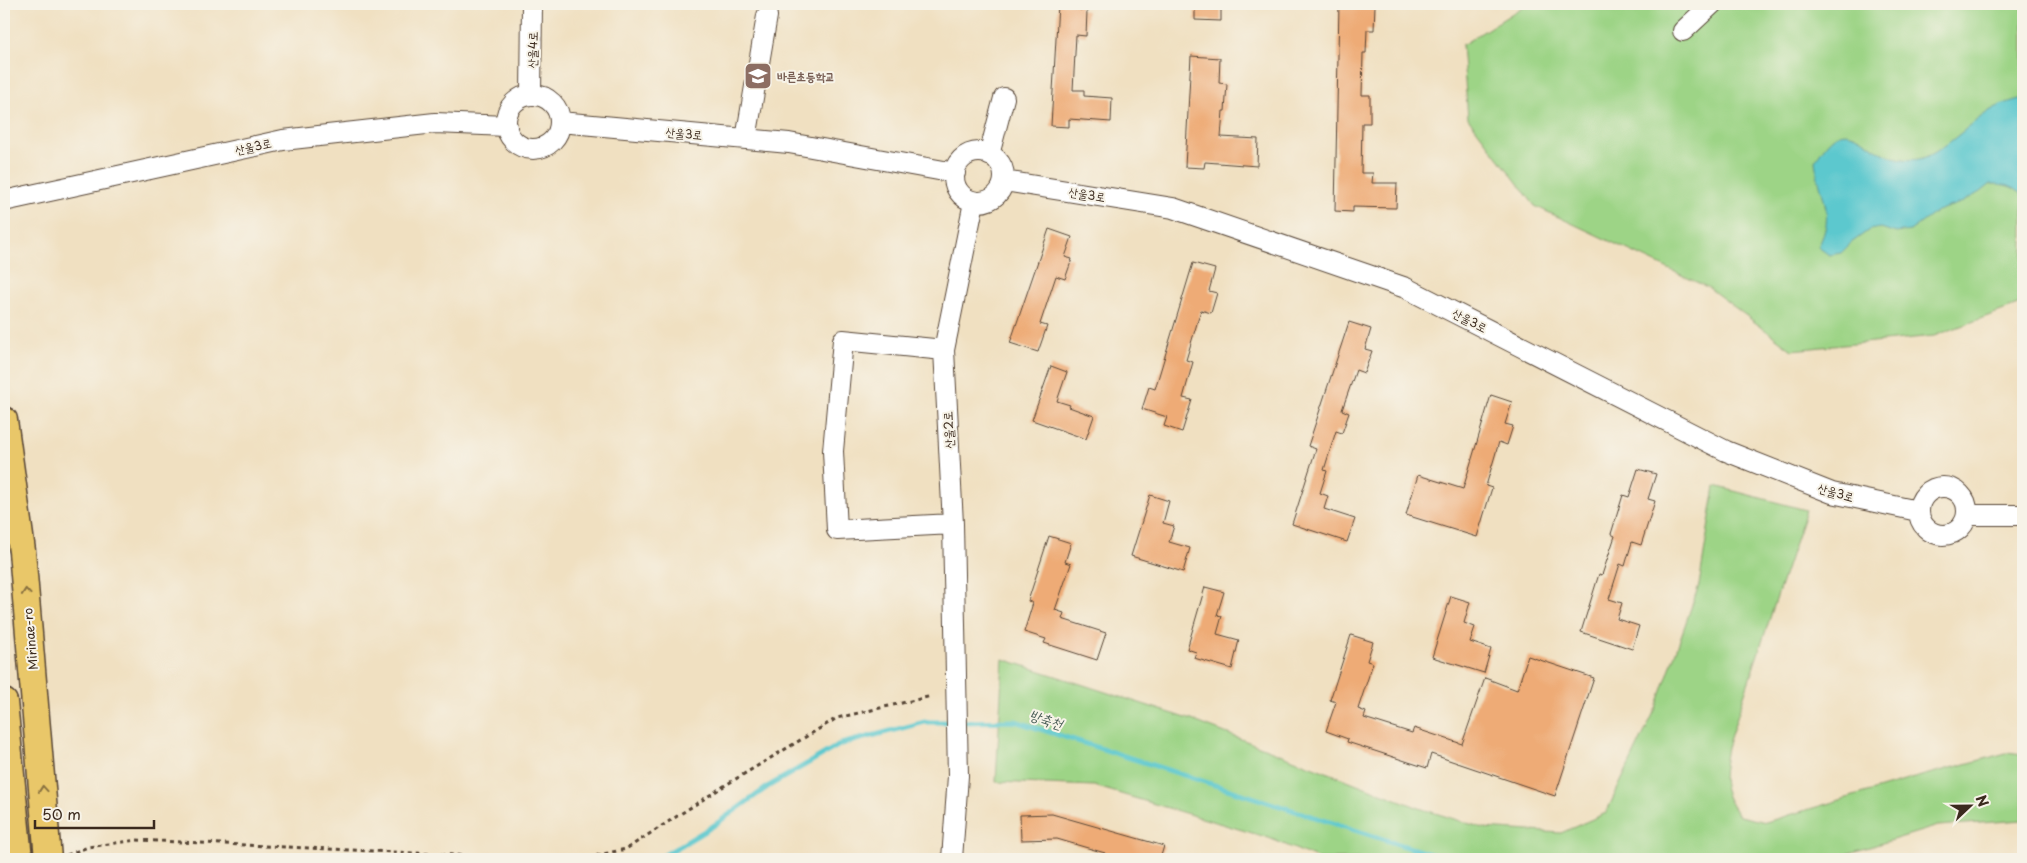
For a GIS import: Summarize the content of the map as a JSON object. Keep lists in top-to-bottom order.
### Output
{
  "streets": {
    "main road": ["Mirinae-ro"],
    "street": ["산울4로", "산울3로", "산울2로"]
  },
  "crossings": [
    ["산울4로", "산울3로"],
    ["산울3로", "산울2로"]
  ],
  "water": ["방축천"],
  "places": {
    "school or university": ["바른초등학교"]
  },
  "scale_bar": "50 m",
  "north": "right"
}
